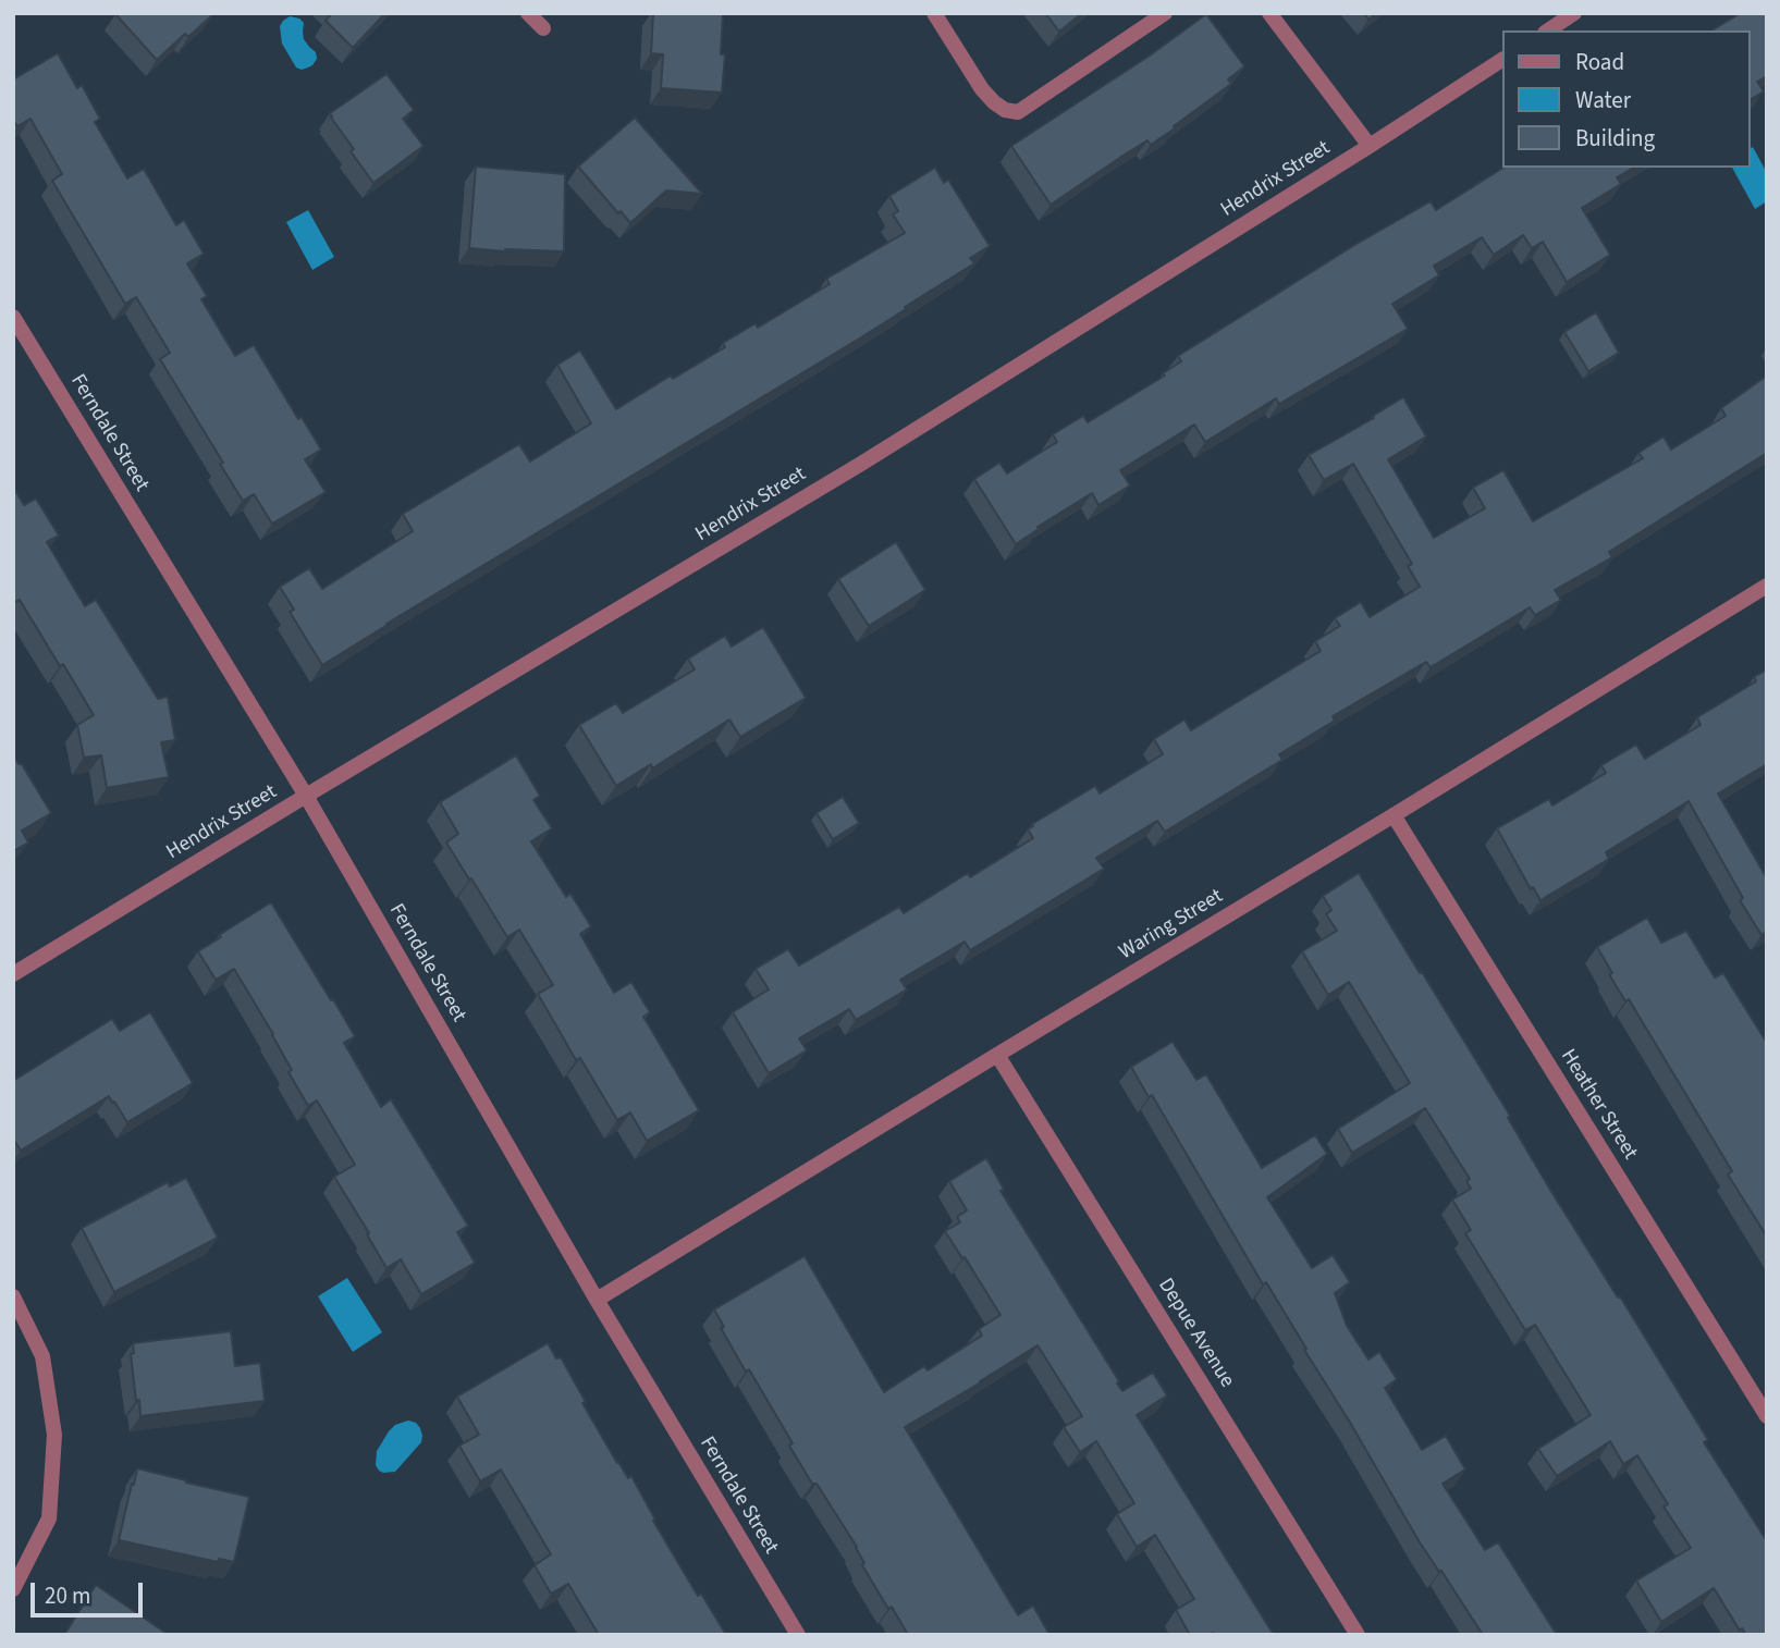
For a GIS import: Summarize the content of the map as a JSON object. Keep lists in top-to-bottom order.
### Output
{
  "streets": {
    "street": [
      "Hendrix Street",
      "Ferndale Street",
      "Waring Street",
      "Heather Street",
      "Depue Avenue"
    ]
  },
  "crossings": [
    ["Hendrix Street", "Ferndale Street"],
    ["Ferndale Street", "Waring Street"],
    ["Waring Street", "Heather Street"],
    ["Waring Street", "Depue Avenue"]
  ],
  "legend": ["Road", "Water", "Building"],
  "scale_bar": "20 m"
}
